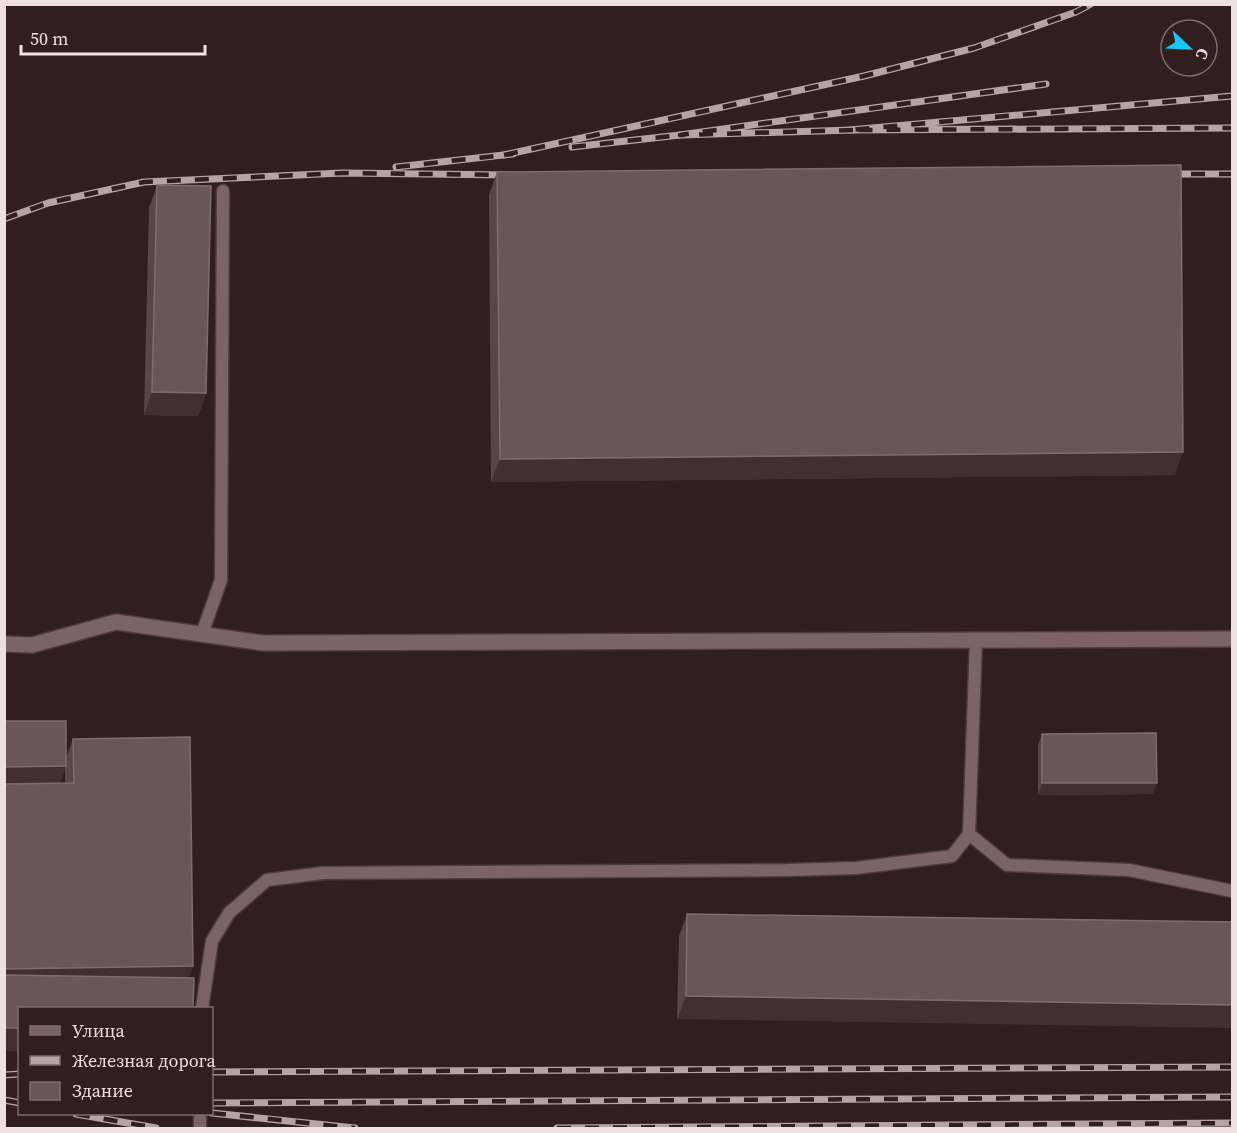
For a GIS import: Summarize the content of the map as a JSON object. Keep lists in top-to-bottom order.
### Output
{
  "legend": ["Улица", "Железная дорога", "Здание"],
  "scale_bar": "50 m",
  "north": "bottom right"
}
